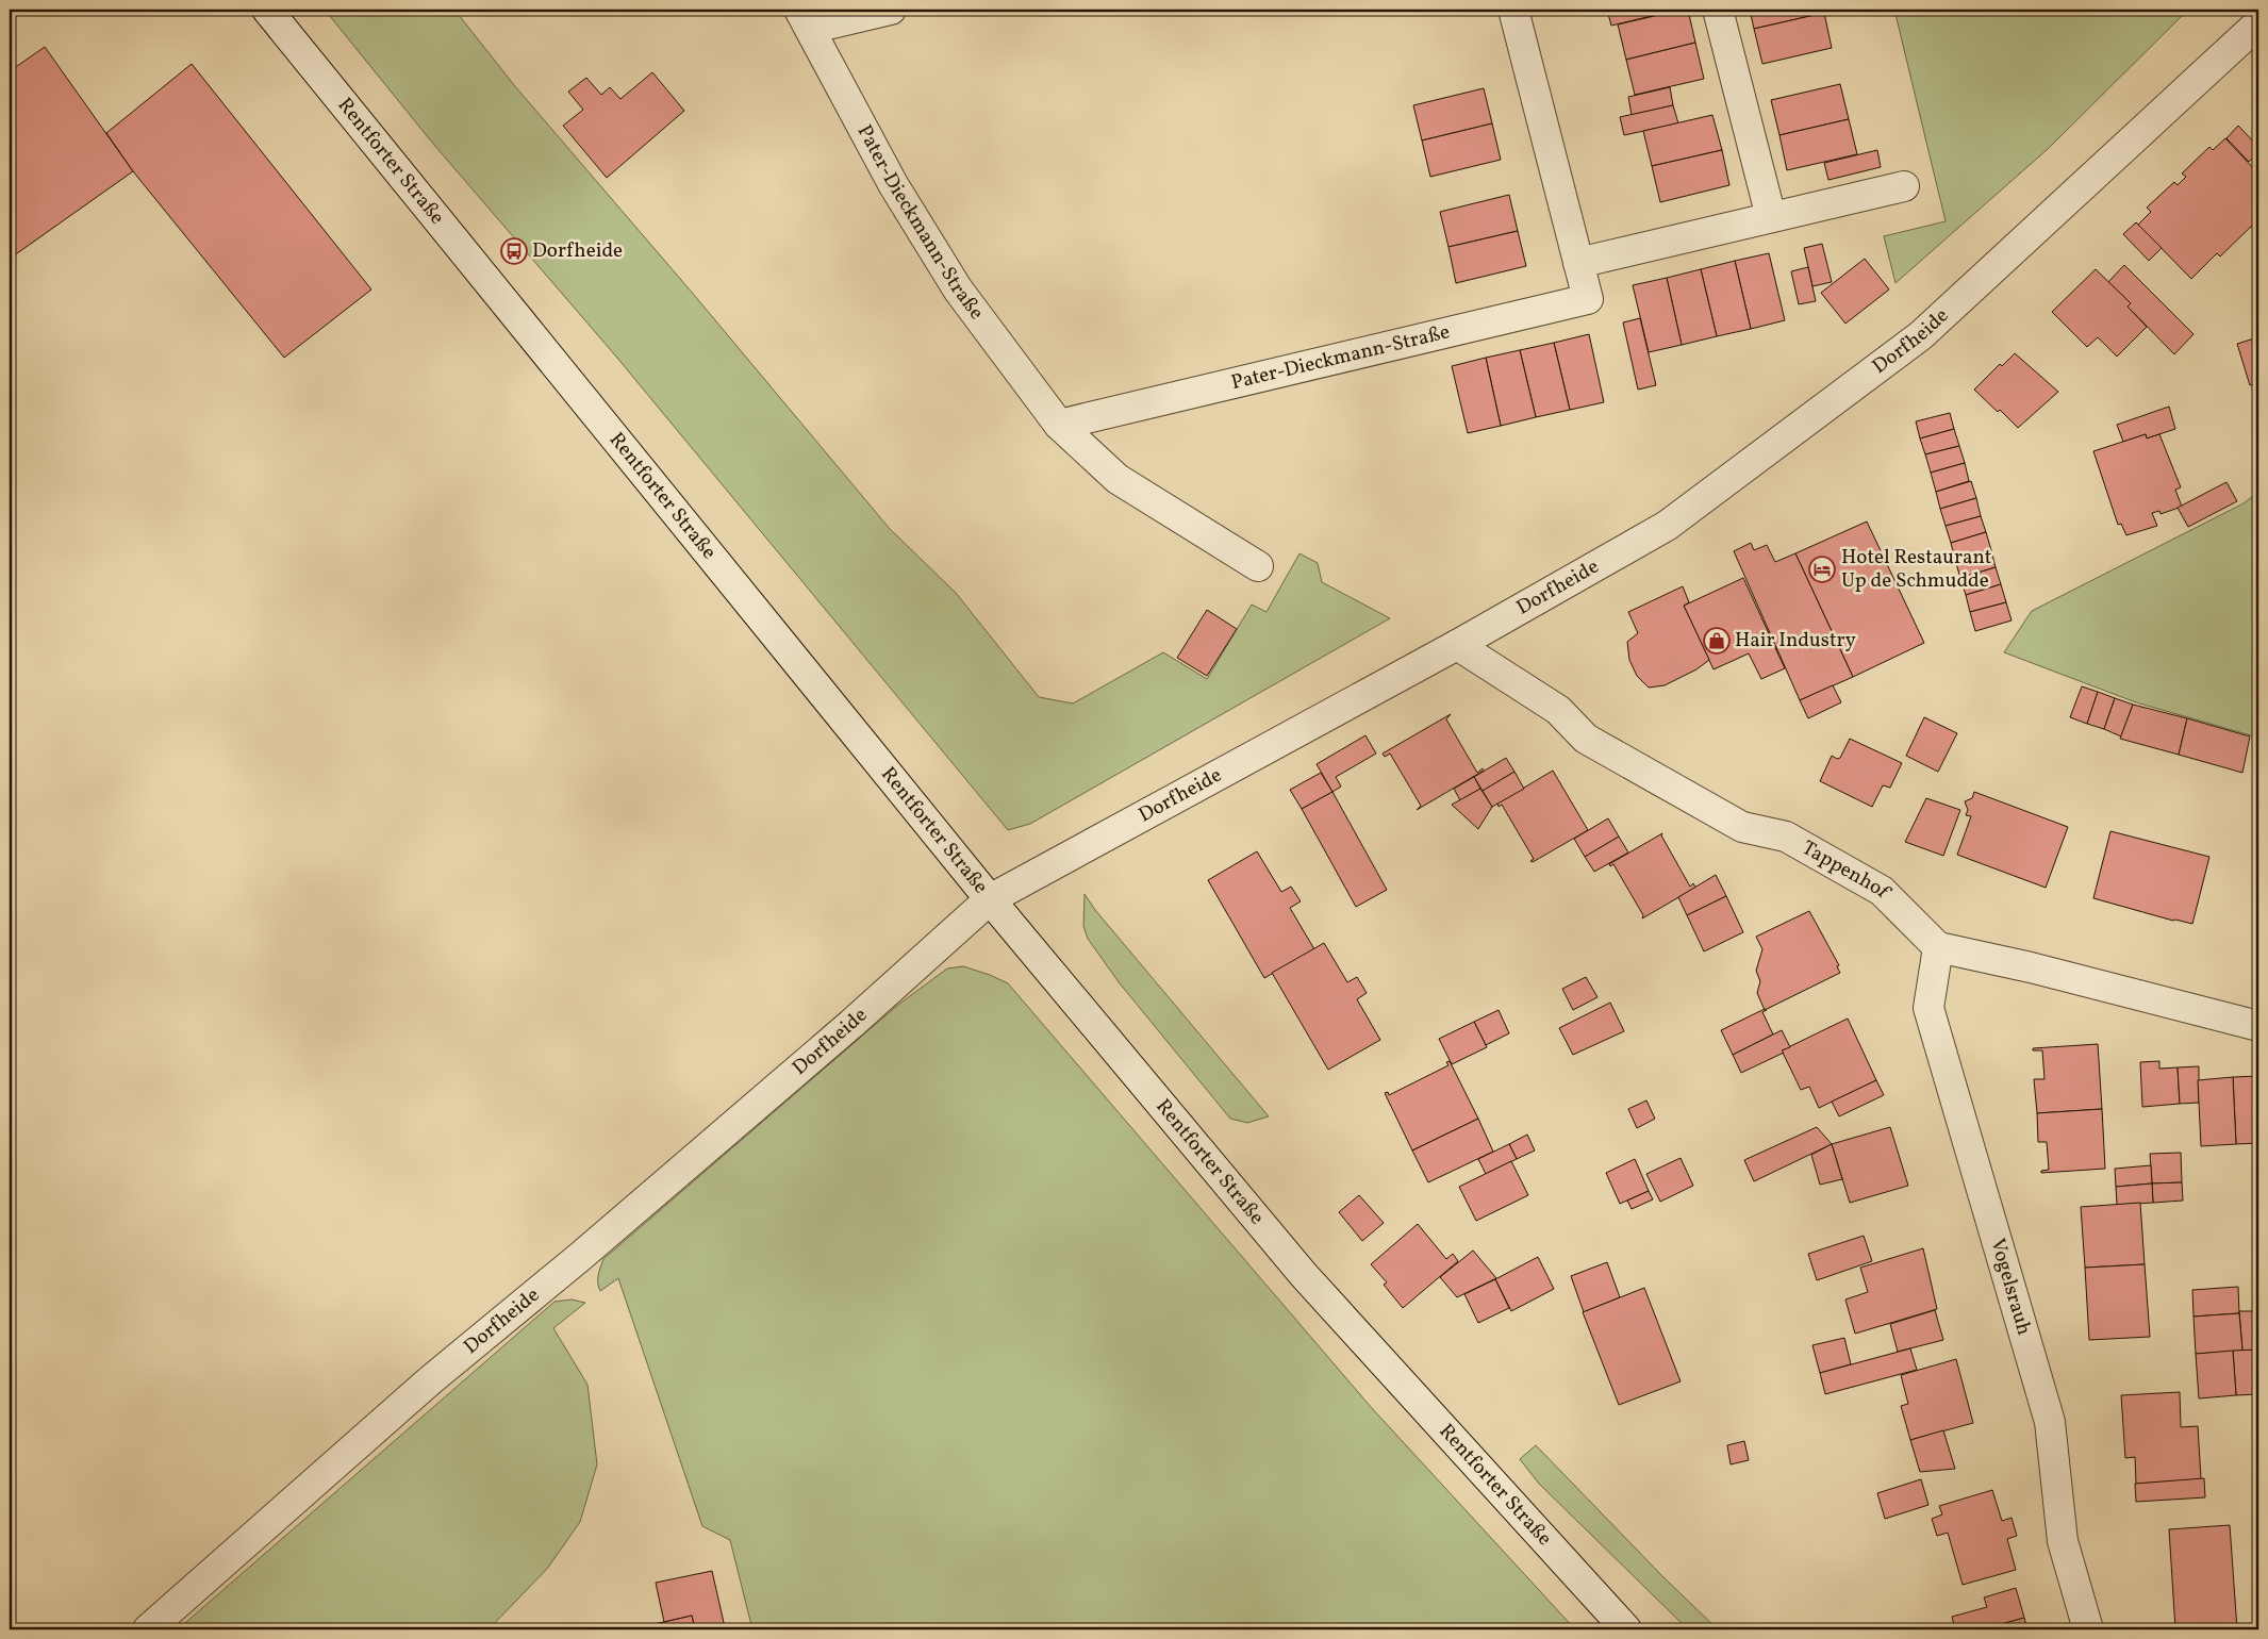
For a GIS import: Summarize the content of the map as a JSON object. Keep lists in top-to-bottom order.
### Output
{
  "streets": {
    "street": [
      "Rentforter Straße",
      "Pater-Dieckmann-Straße",
      "Dorfheide",
      "Tappenhof",
      "Vogelsrauh"
    ]
  },
  "crossings": [
    ["Rentforter Straße", "Dorfheide"],
    ["Dorfheide", "Tappenhof"],
    ["Tappenhof", "Vogelsrauh"]
  ],
  "places": {
    "bus stop": ["Dorfheide"],
    "hotel": ["Hotel Restaurant Up de Schmudde"],
    "shop": ["Hair Industry"]
  }
}
